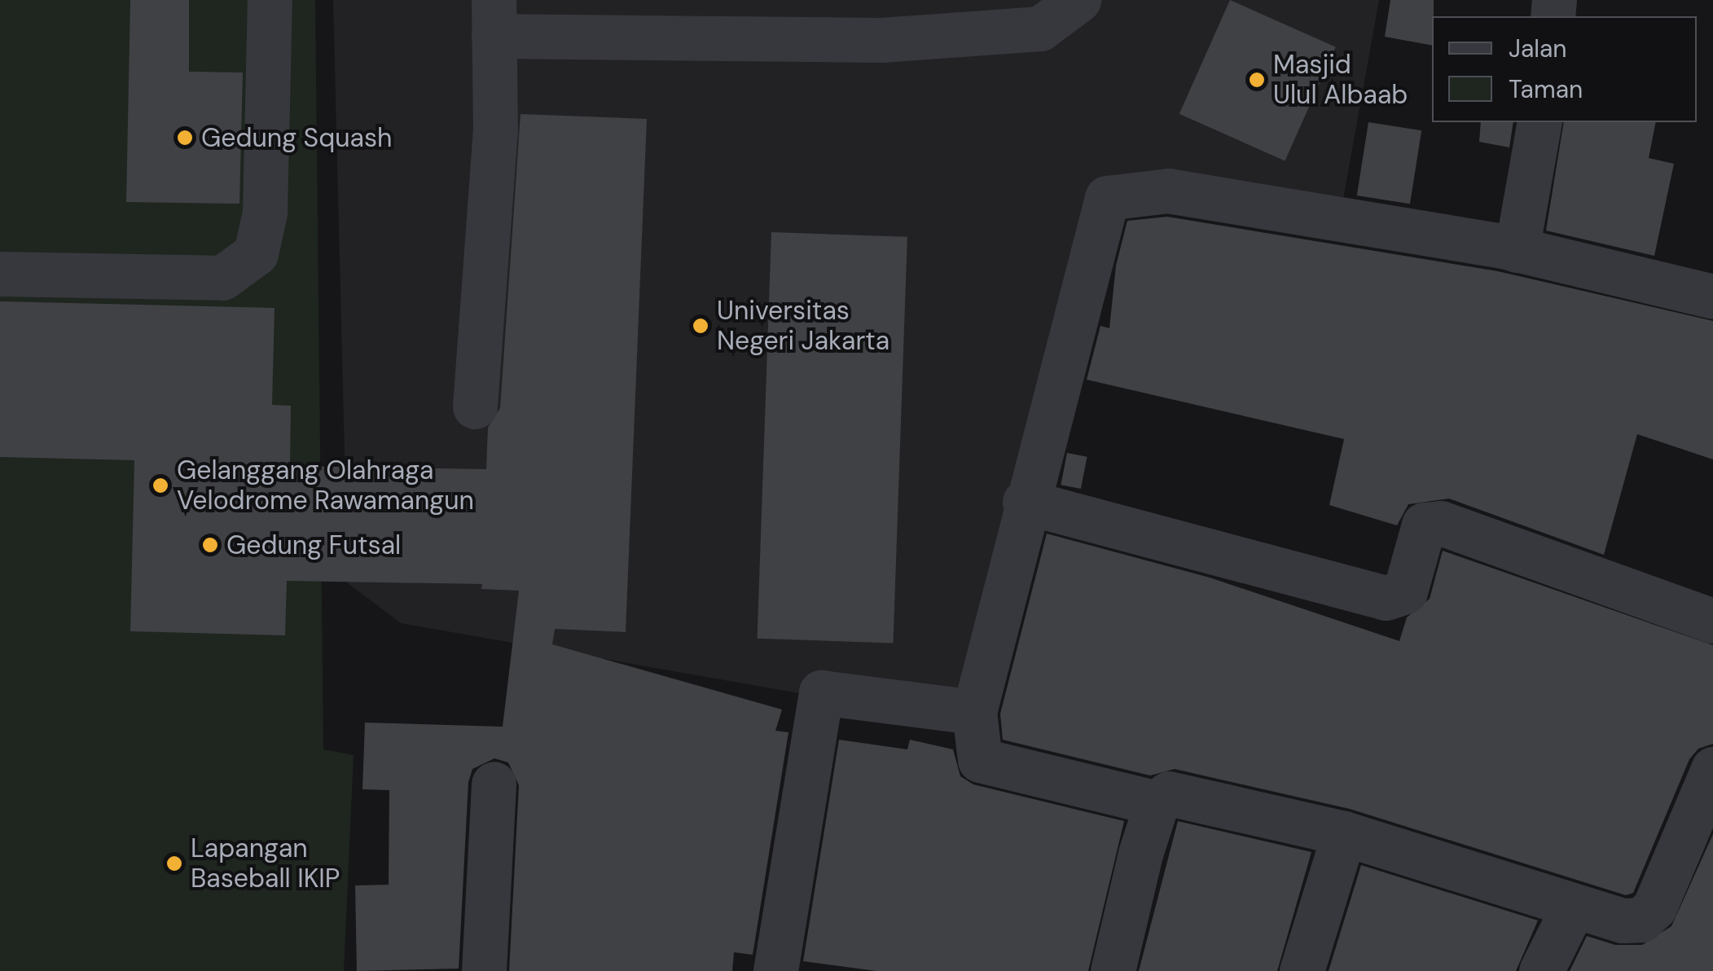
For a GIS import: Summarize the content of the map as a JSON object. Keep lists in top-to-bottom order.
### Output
{
  "places": [
    "Masjid Ulul Albaab",
    "Gedung Squash",
    "Universitas Negeri Jakarta",
    "Gelanggang Olahraga Velodrome Rawamangun",
    "Gedung Futsal",
    "Lapangan Baseball IKIP"
  ],
  "legend": ["Jalan", "Taman"]
}
